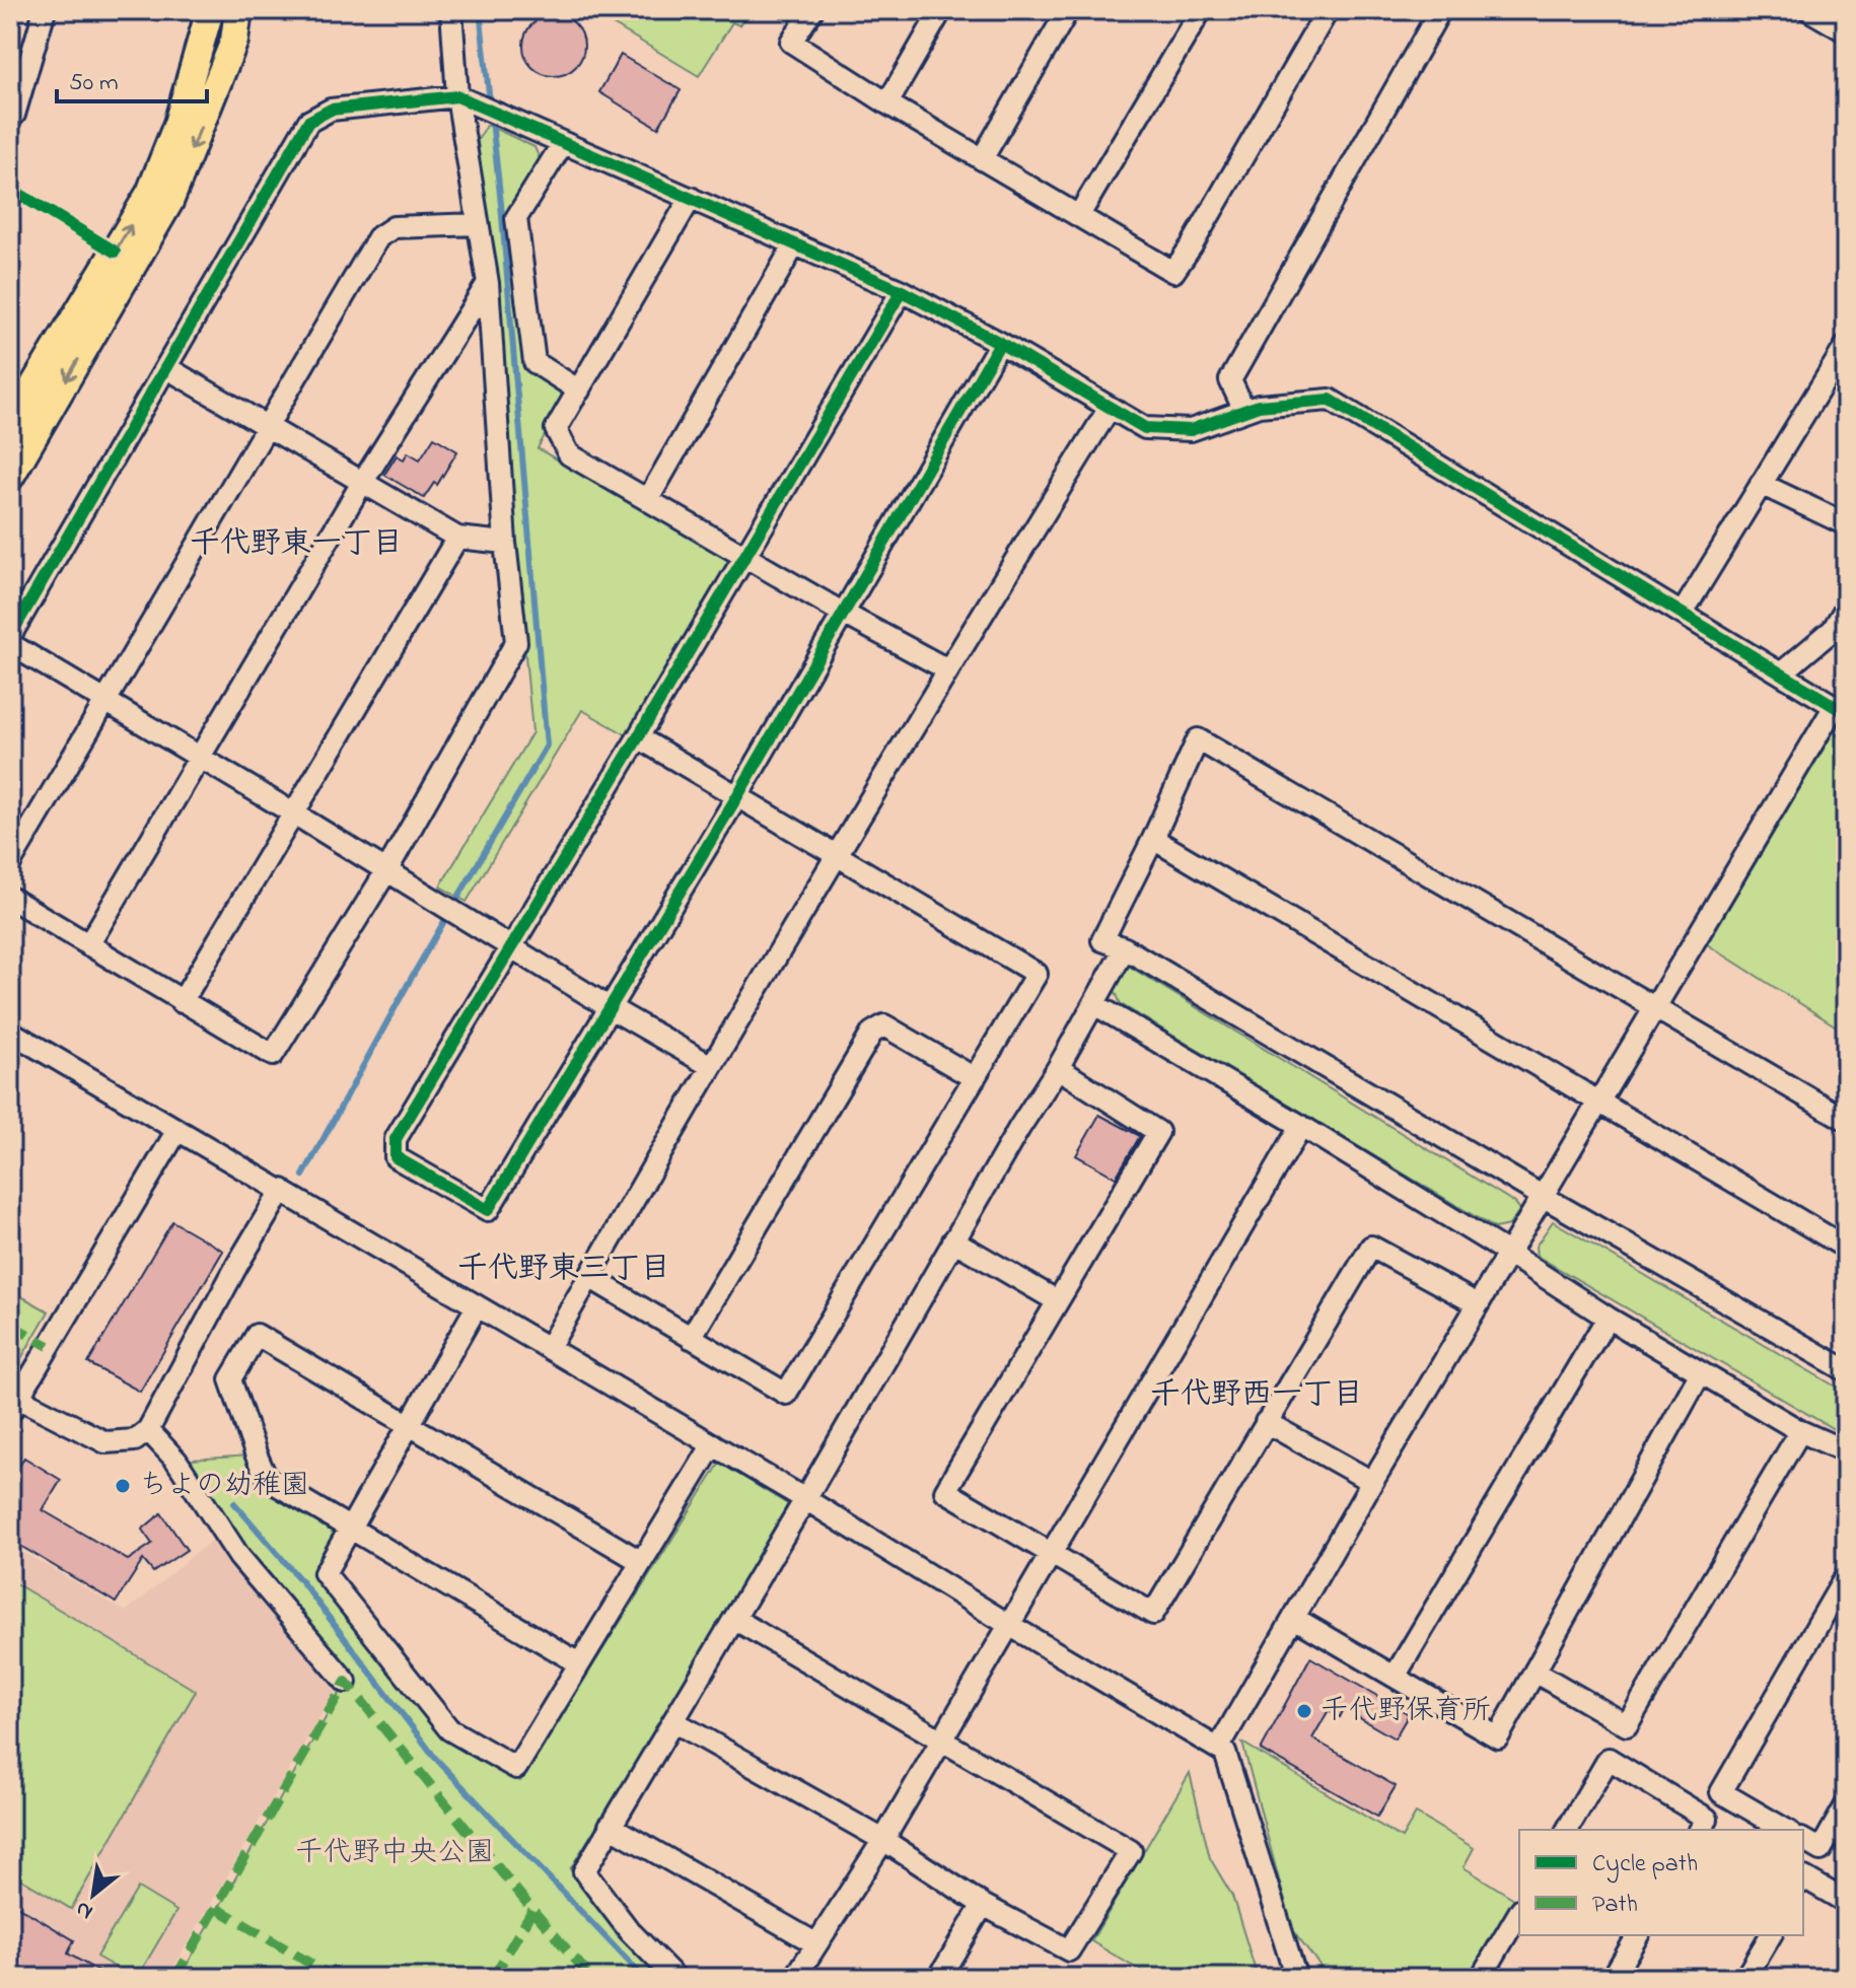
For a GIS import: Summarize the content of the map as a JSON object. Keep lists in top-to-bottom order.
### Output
{
  "districts": ["千代野東一丁目", "千代野東三丁目", "千代野西一丁目"],
  "parks": ["千代野中央公園"],
  "places": ["ちよの幼稚園", "千代野保育所"],
  "legend": ["Cycle path", "Path"],
  "scale_bar": "50 m",
  "north": "bottom left"
}
